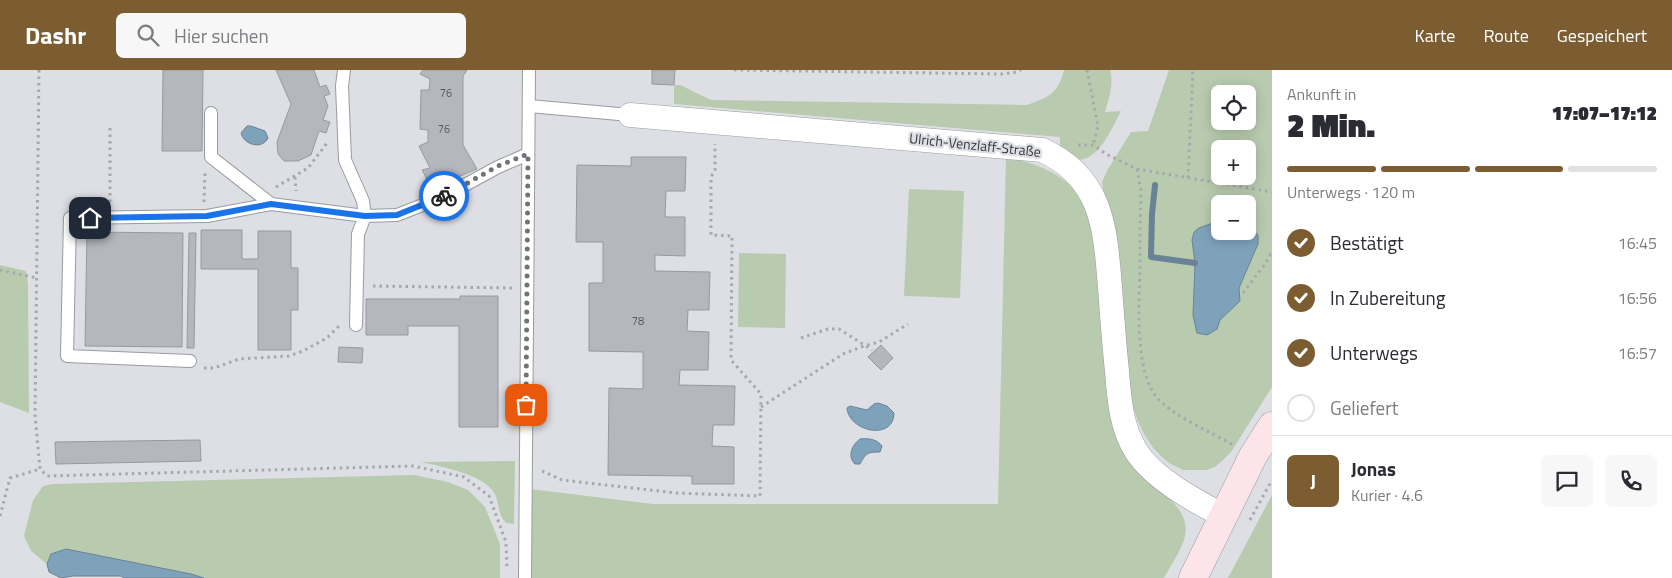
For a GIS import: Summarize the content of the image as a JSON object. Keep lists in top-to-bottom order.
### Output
{
  "streets": {
    "street": ["Ulrich-Venzlaff-Straße"]
  },
  "house_numbers": ["76", "76", "78"],
  "page": {
    "header": "Dashr",
    "search": "Hier suchen",
    "nav": ["Karte", "Route", "Gespeichert"],
    "heading": ["2 Min.", "Ankunft in", "17:07–17:12"],
    "panel": ["Jonas", "Kurier · 4.6"],
    "map_buttons": ["+", "−"],
    "bar": "Unterwegs · 120 m",
    "list": [
      ["Bestätigt", "16:45"],
      ["In Zubereitung", "16:56"],
      ["Unterwegs", "16:57"],
      "Geliefert"
    ],
    "round": "J"
  }
}
